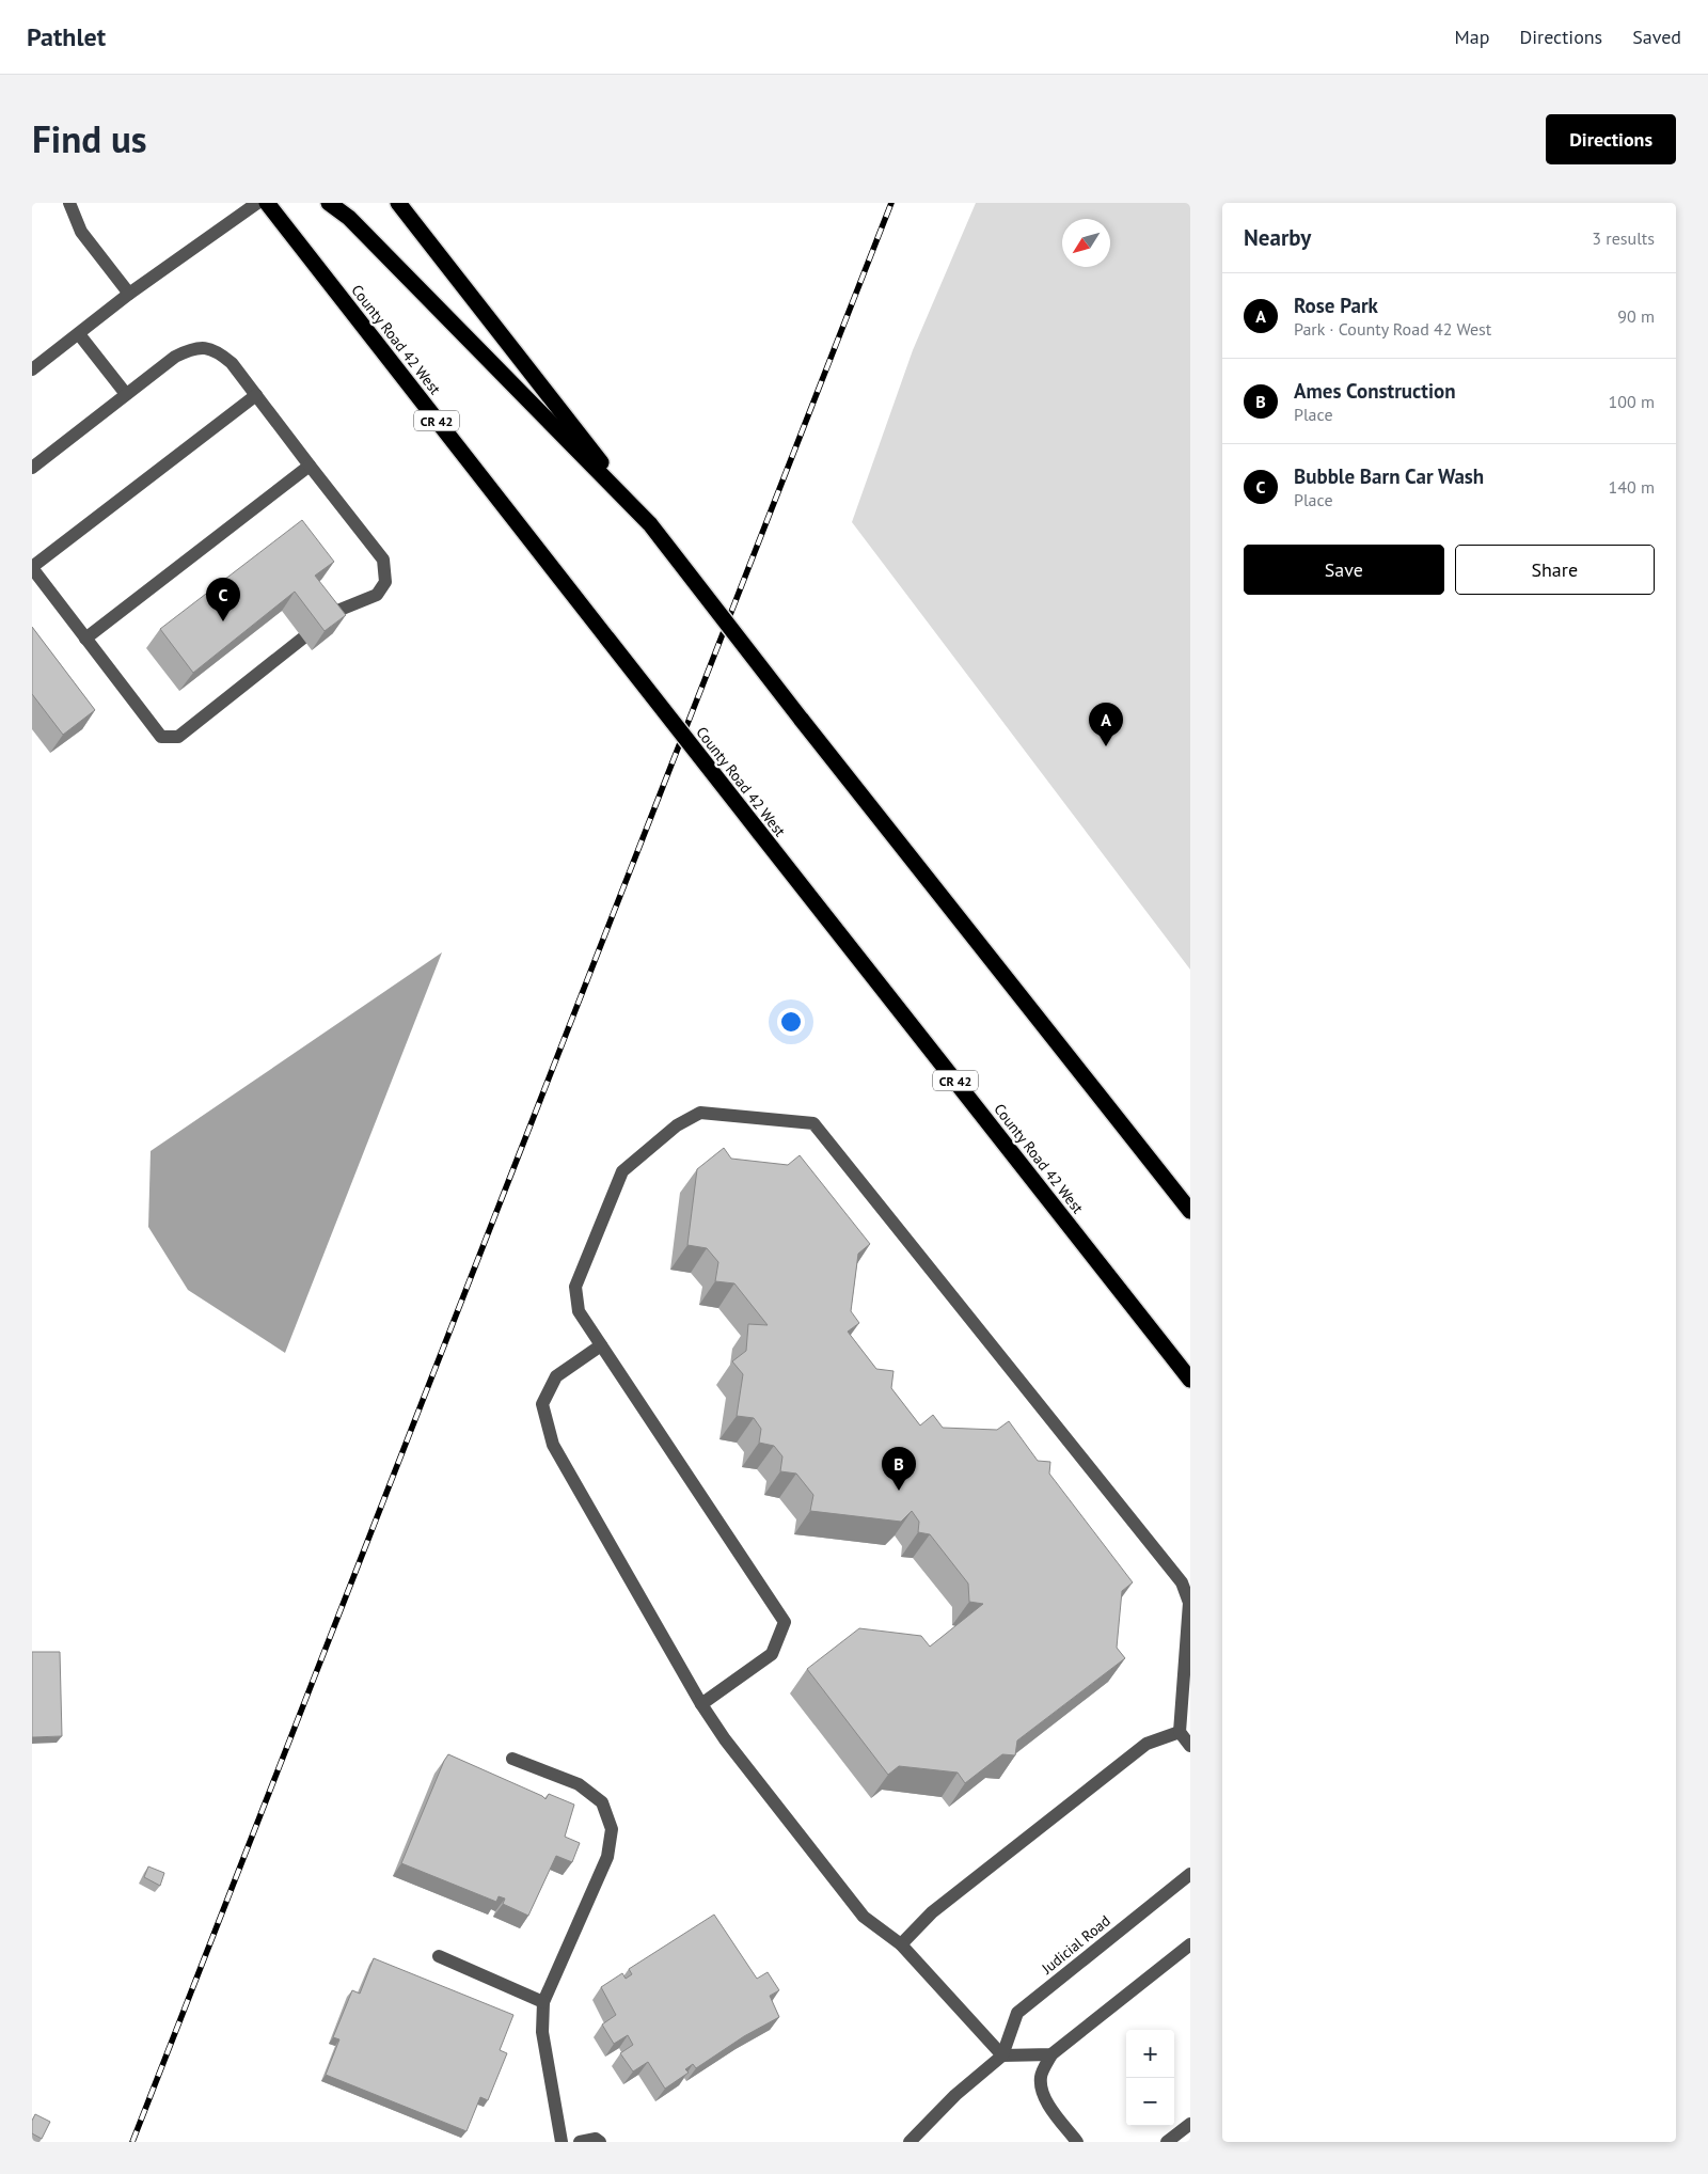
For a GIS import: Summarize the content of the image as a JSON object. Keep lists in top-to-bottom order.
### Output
{
  "streets": {
    "highway": ["County Road 42 West", "CR 42"],
    "street": ["Judicial Road"]
  },
  "north": "bottom left",
  "page": {
    "header": "Pathlet",
    "nav": ["Map", "Directions", "Saved"],
    "title": "Find us",
    "buttons": [
      "Directions",
      ["Save", "Share"]
    ],
    "heading": ["Nearby", "3 results"],
    "list": [
      {
        "mark": "A",
        "name": "Rose Park",
        "note": "Park · County Road 42 West",
        "value": "90 m"
      },
      {
        "mark": "B",
        "name": "Ames Construction",
        "note": "Place",
        "value": "100 m"
      },
      {
        "mark": "C",
        "name": "Bubble Barn Car Wash",
        "note": "Place",
        "value": "140 m"
      }
    ],
    "pins": ["C", "A", "B"],
    "map_buttons": ["+", "−"]
  }
}
